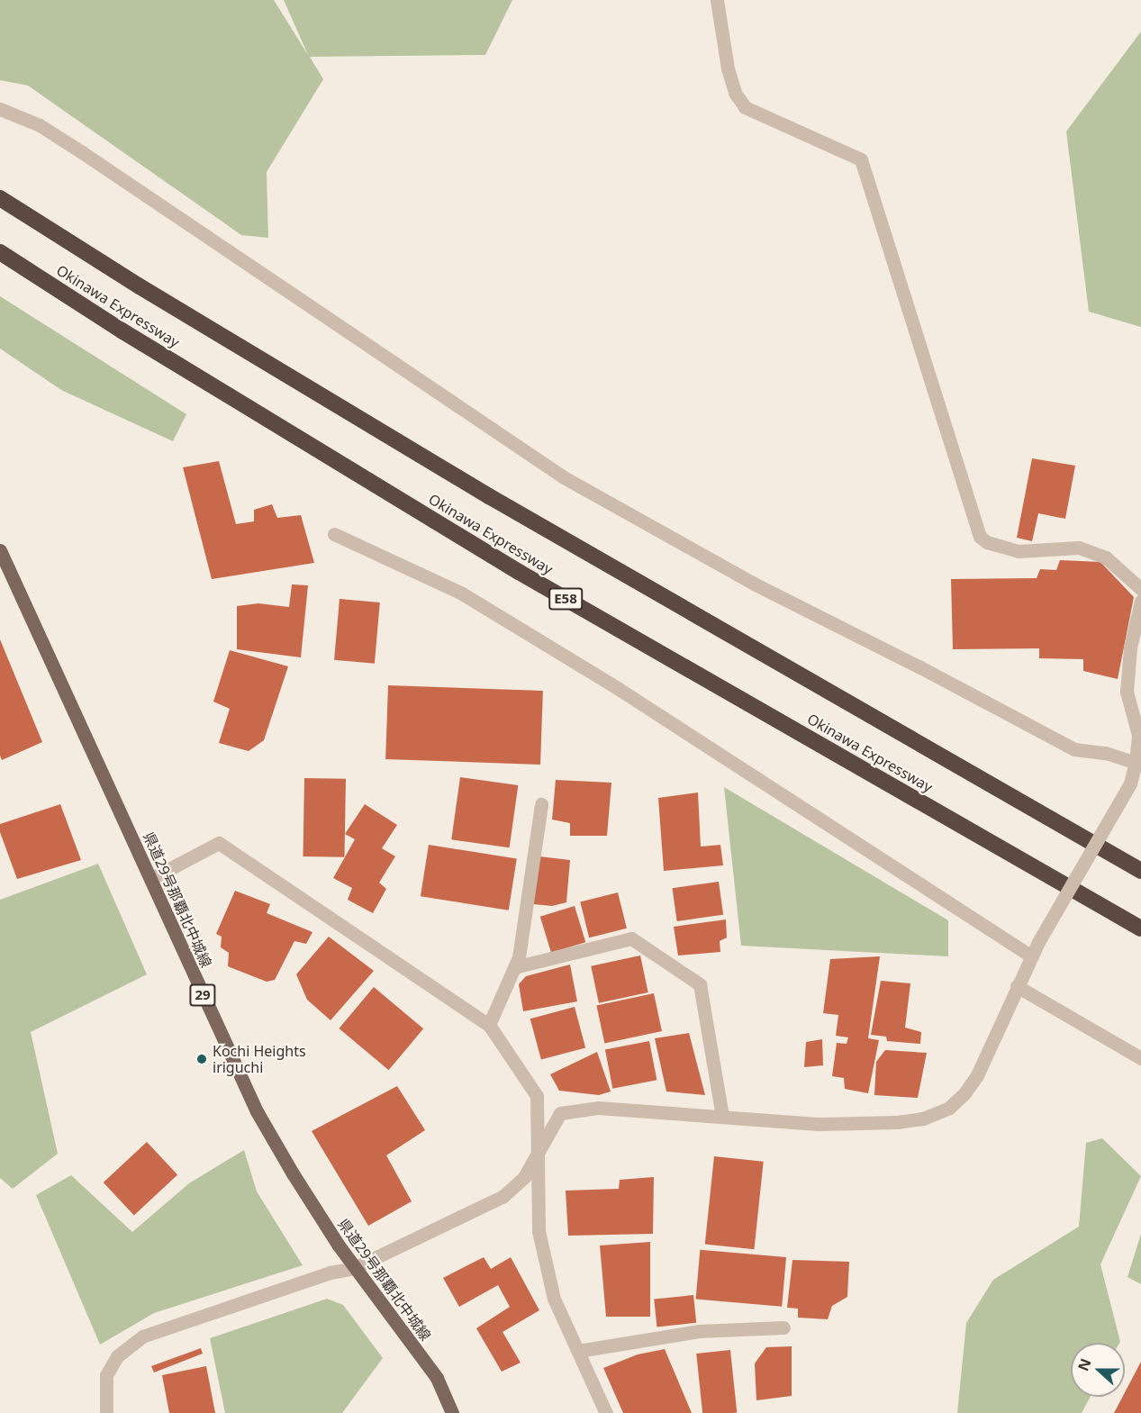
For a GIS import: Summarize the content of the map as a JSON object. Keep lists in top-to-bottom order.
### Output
{
  "streets": {
    "highway": ["Okinawa Expressway", "E58"],
    "main road": ["県道29号那覇北中城線", "29"]
  },
  "places": ["Kochi Heights iriguchi"],
  "north": "left"
}
